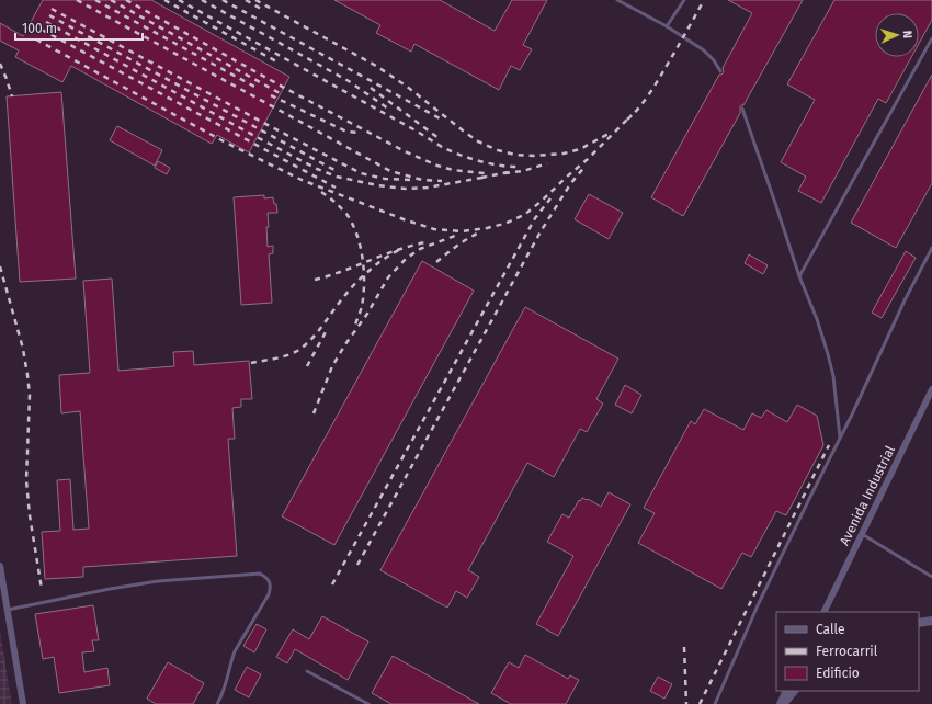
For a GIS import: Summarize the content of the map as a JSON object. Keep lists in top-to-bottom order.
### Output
{
  "streets": {
    "street": ["Avenida Industrial"]
  },
  "legend": ["Calle", "Ferrocarril", "Edificio"],
  "scale_bar": "100 m",
  "north": "right"
}
